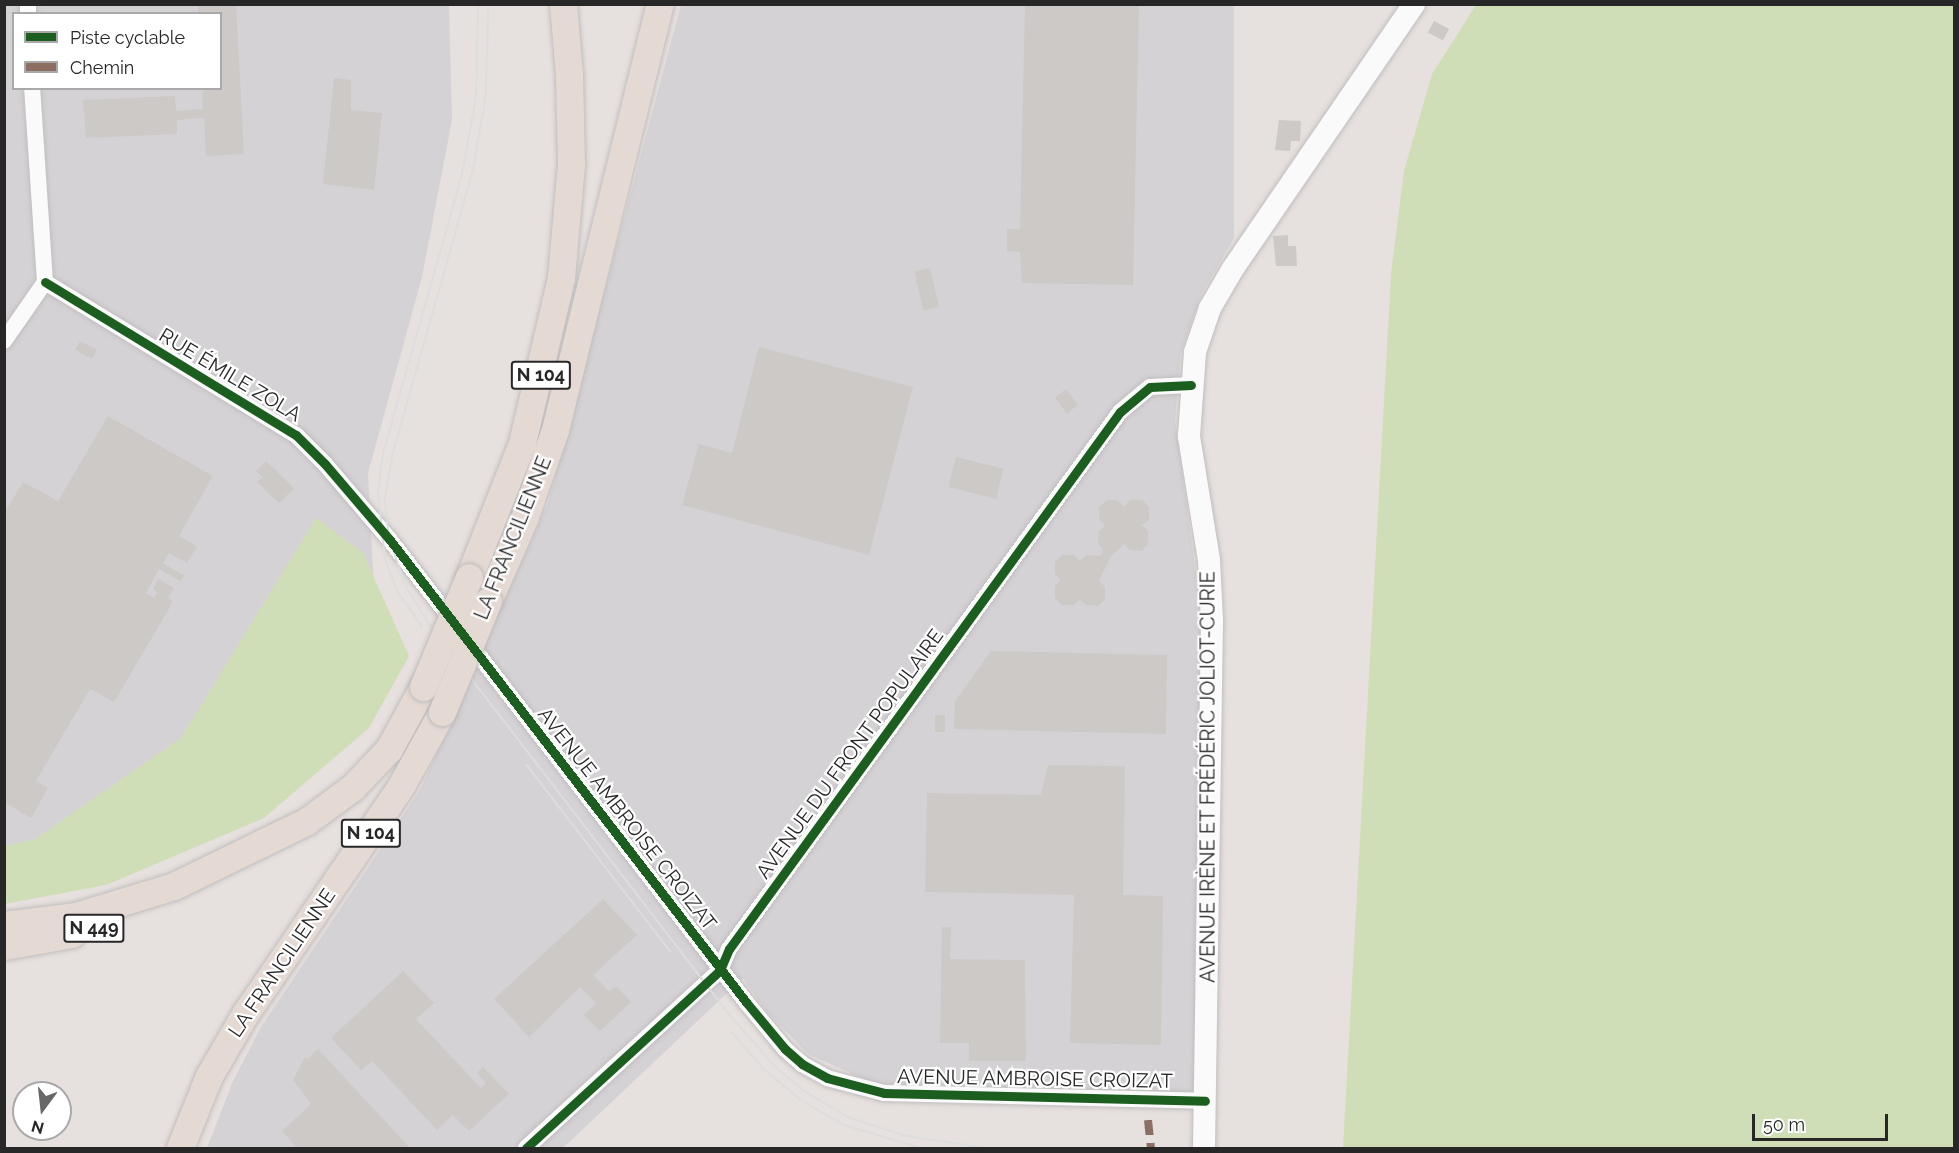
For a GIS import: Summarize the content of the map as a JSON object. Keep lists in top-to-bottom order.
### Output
{
  "streets": {
    "highway": ["N 104", "LA FRANCILIENNE", "N 449"],
    "main road": ["AVENUE IRÈNE ET FRÉDÉRIC JOLIOT-CURIE"],
    "street": ["RUE ÉMILE ZOLA", "AVENUE DU FRONT POPULAIRE", "AVENUE AMBROISE CROIZAT"]
  },
  "crossings": [
    ["RUE ÉMILE ZOLA", "AVENUE AMBROISE CROIZAT"],
    ["LA FRANCILIENNE", "N 449"],
    ["AVENUE DU FRONT POPULAIRE", "AVENUE IRÈNE ET FRÉDÉRIC JOLIOT-CURIE"],
    ["AVENUE DU FRONT POPULAIRE", "AVENUE AMBROISE CROIZAT"],
    ["AVENUE IRÈNE ET FRÉDÉRIC JOLIOT-CURIE", "AVENUE AMBROISE CROIZAT"]
  ],
  "legend": ["Piste cyclable", "Chemin"],
  "scale_bar": "50 m",
  "north": "bottom"
}
